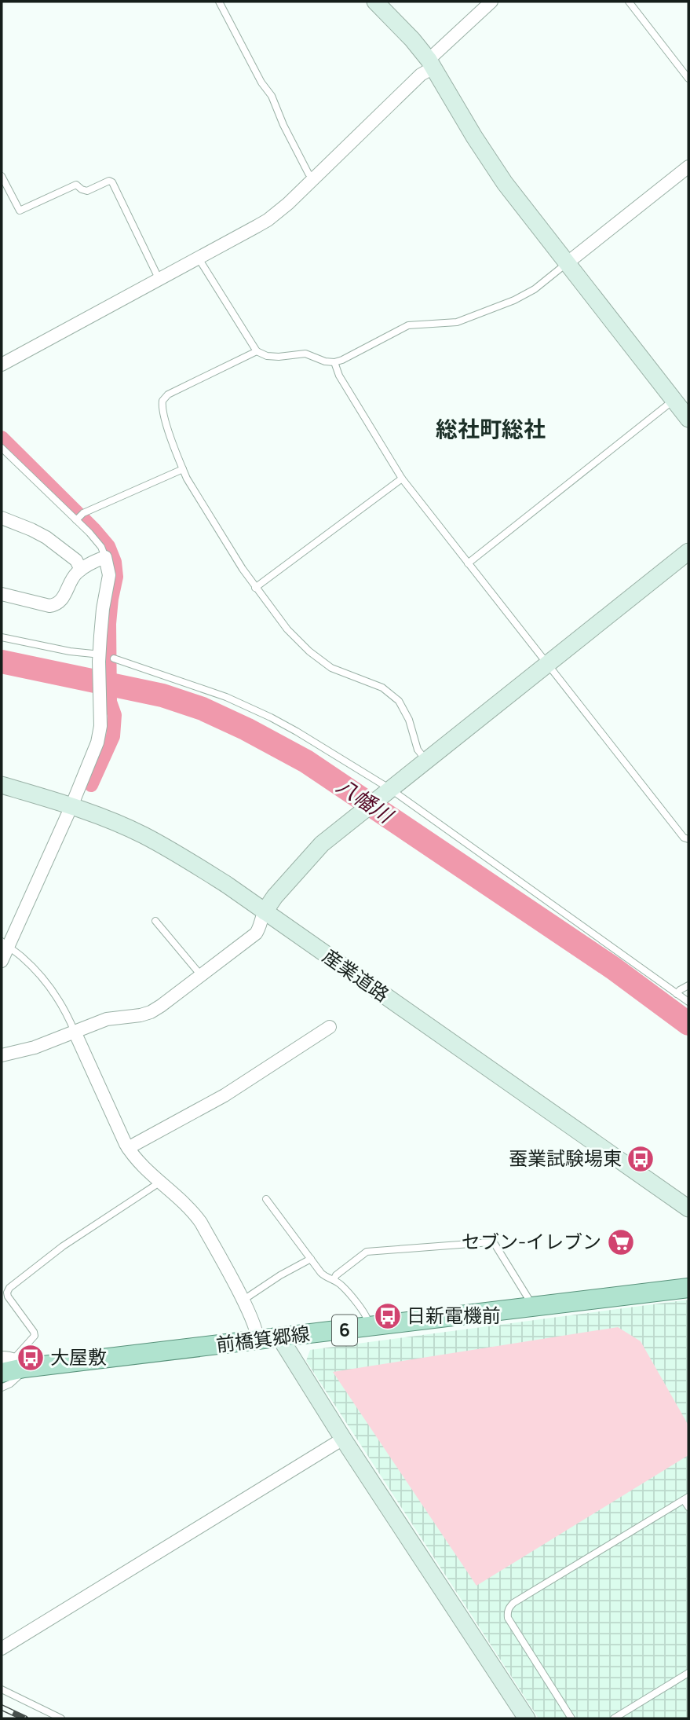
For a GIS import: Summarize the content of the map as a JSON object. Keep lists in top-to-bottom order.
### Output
{
  "streets": {
    "main road": ["6", "前橋箕郷線"],
    "street": ["産業道路"]
  },
  "districts": ["総社町総社"],
  "water": ["八幡川"],
  "places": {
    "bus stop": ["蚕業試験場東", "日新電機前", "大屋敷"],
    "supermarket": ["セブン-イレブン"]
  }
}
